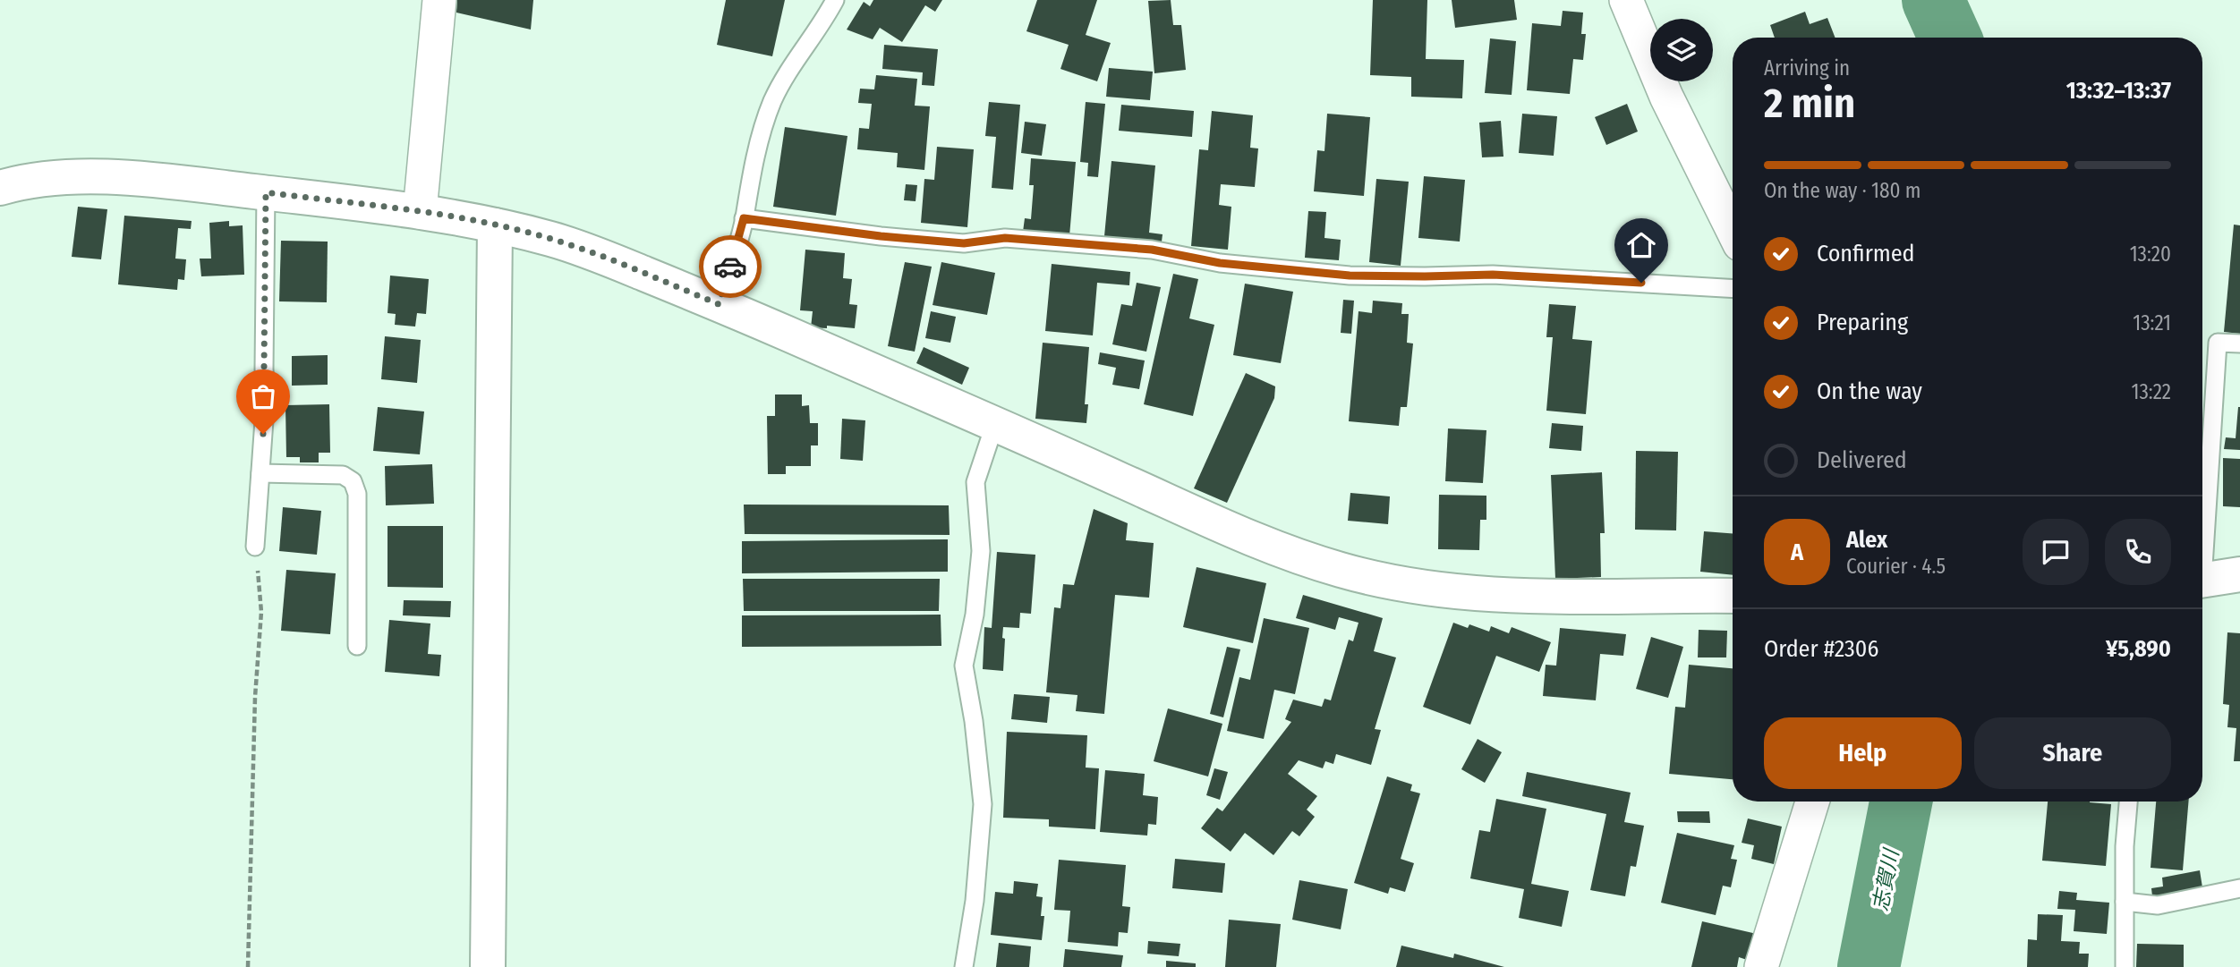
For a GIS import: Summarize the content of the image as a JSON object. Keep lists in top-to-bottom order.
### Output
{
  "water": ["志賀川"],
  "page": {
    "heading": ["2 min", "Arriving in", "13:32–13:37"],
    "panel": [
      "Alex",
      "Courier · 4.5",
      "Order #2306",
      "¥5,890"
    ],
    "bar": "On the way · 180 m",
    "list": [
      ["Confirmed", "13:20"],
      ["Preparing", "13:21"],
      ["On the way", "13:22"],
      "Delivered"
    ],
    "round": "A",
    "buttons": ["Help", "Share"]
  }
}
